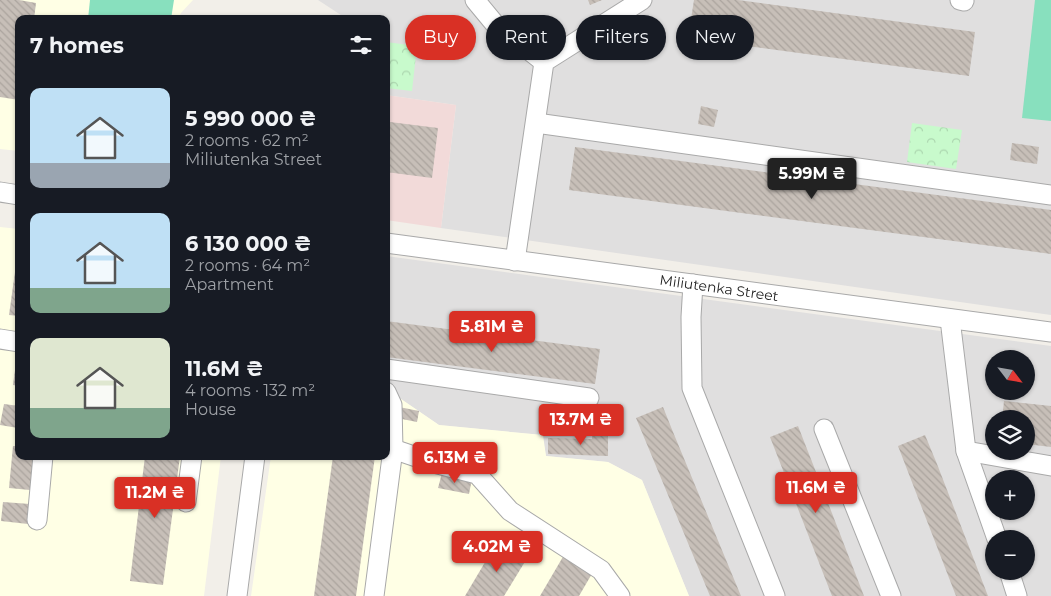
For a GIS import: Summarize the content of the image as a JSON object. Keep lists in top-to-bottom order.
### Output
{
  "streets": {
    "street": ["Miliutenka Street"]
  },
  "north": "bottom right",
  "page": {
    "chip": [
      "Buy",
      "Rent",
      "Filters",
      "New"
    ],
    "heading": "7 homes",
    "list": [
      {
        "name": "5 990 000 ₴",
        "note": "2 rooms · 62 m² · Miliutenka Street"
      },
      {
        "name": "6 130 000 ₴",
        "note": "2 rooms · 64 m² · Apartment"
      },
      {
        "name": "11.6M ₴",
        "note": "4 rooms · 132 m² · House"
      }
    ],
    "price": [
      "5.99M ₴",
      "5.81M ₴",
      "13.7M ₴",
      "6.13M ₴",
      "11.6M ₴",
      "11.2M ₴",
      "4.02M ₴"
    ],
    "map_buttons": ["+", "−"]
  }
}
